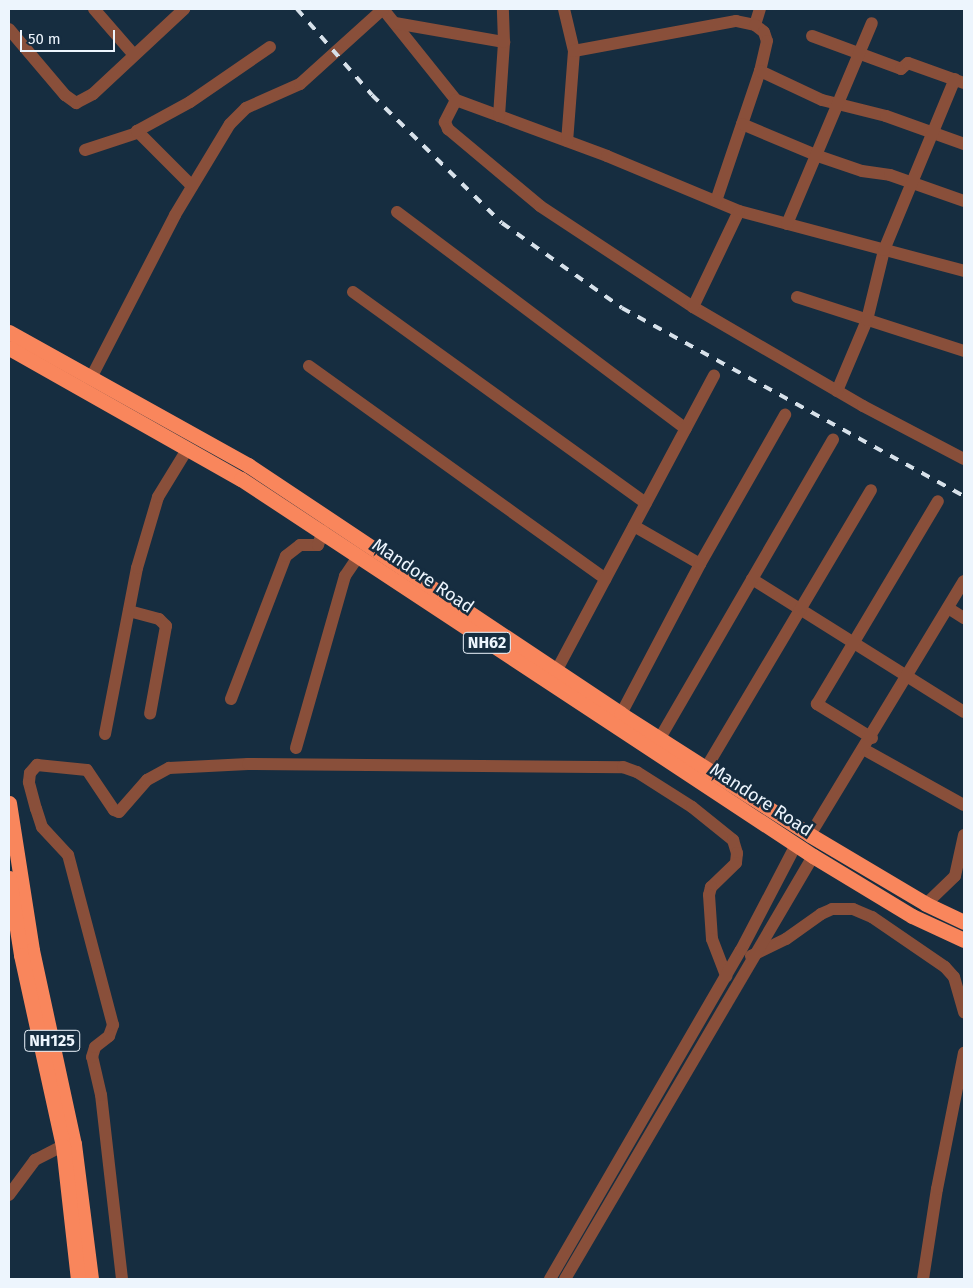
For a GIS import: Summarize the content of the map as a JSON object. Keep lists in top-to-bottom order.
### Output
{
  "streets": {
    "highway": ["Mandore Road", "NH62", "NH125"]
  },
  "scale_bar": "50 m"
}
